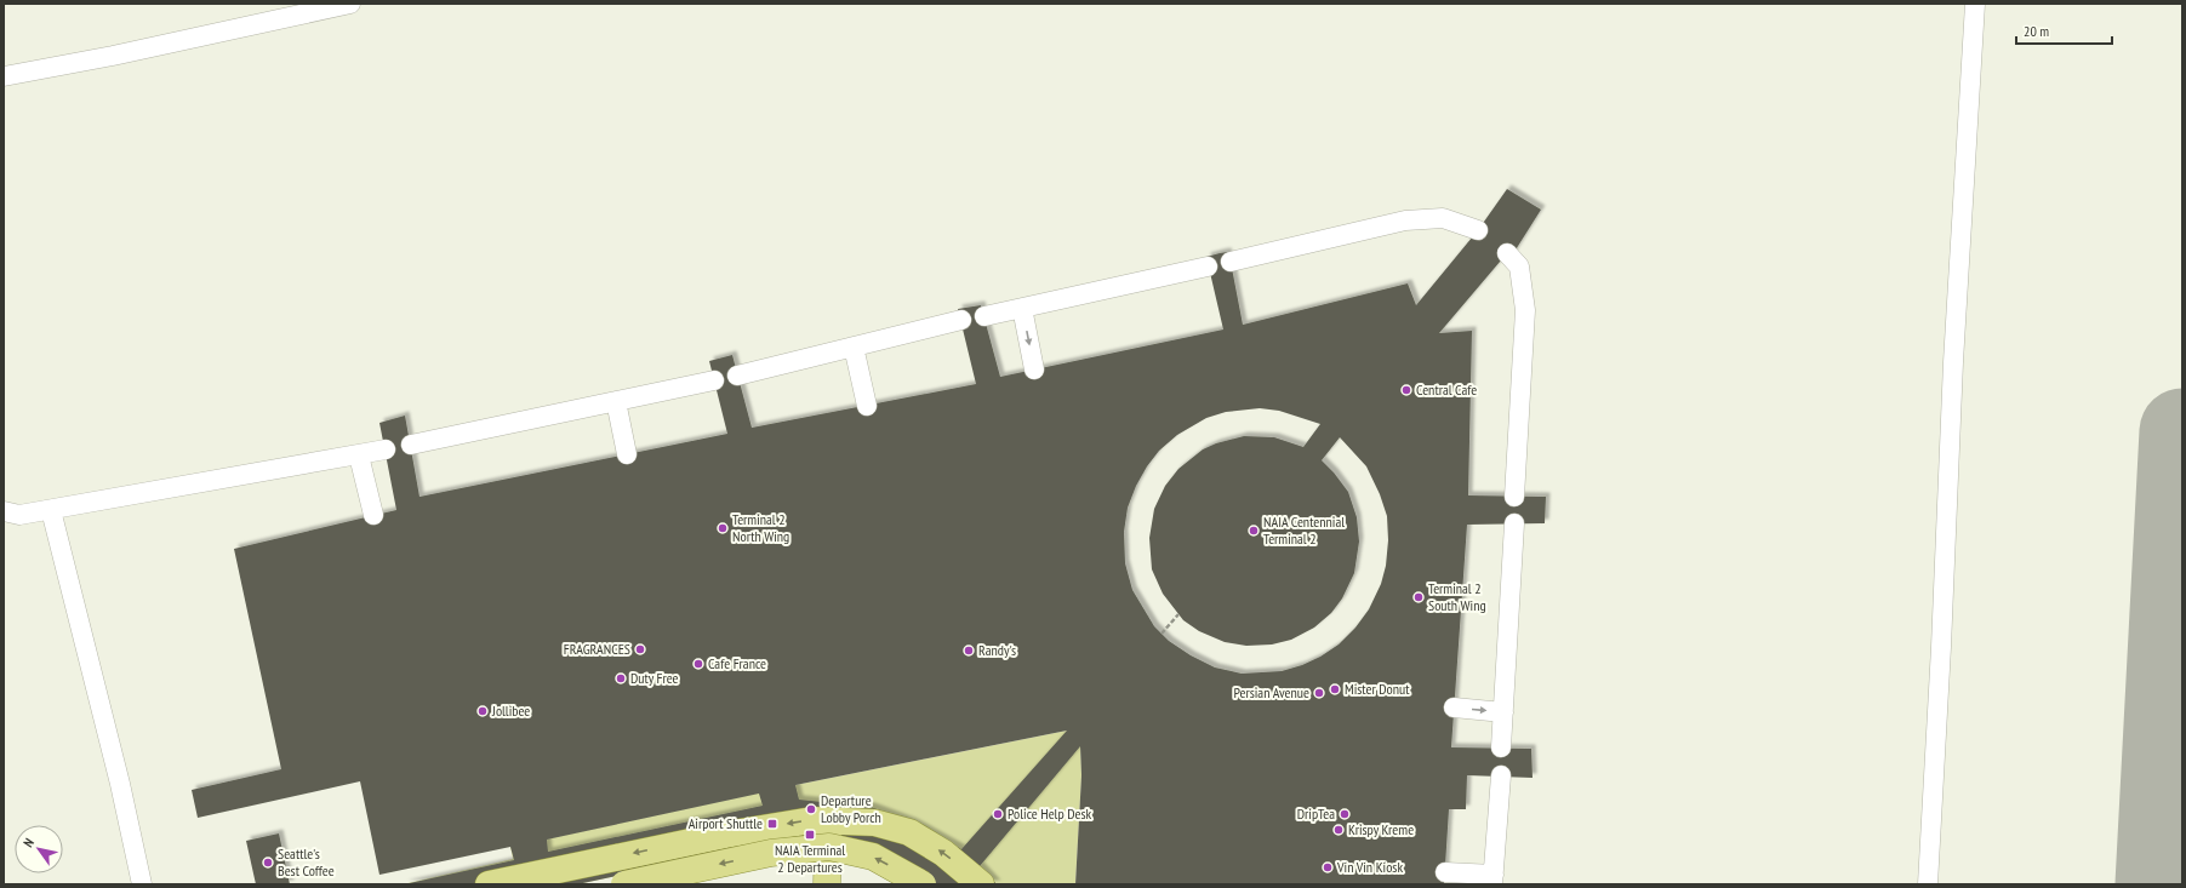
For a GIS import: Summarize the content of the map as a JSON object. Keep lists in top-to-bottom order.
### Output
{
  "places": {
    "other": [
      "Central Cafe",
      "Terminal 2 North Wing",
      "NAIA Centennial Terminal 2",
      "Terminal 2 South Wing",
      "FRAGRANCES",
      "Randy's",
      "Cafe France",
      "Duty Free",
      "Mister Donut",
      "Persian Avenue",
      "Jollibee",
      "Departure Lobby Porch",
      "Police Help Desk",
      "DripTea",
      "Krispy Kreme",
      "Seattle's Best Coffee",
      "Vin Vin Kiosk"
    ],
    "transit": ["Airport Shuttle", "NAIA Terminal 2 Departures"]
  },
  "scale_bar": "20 m",
  "north": "top left"
}
